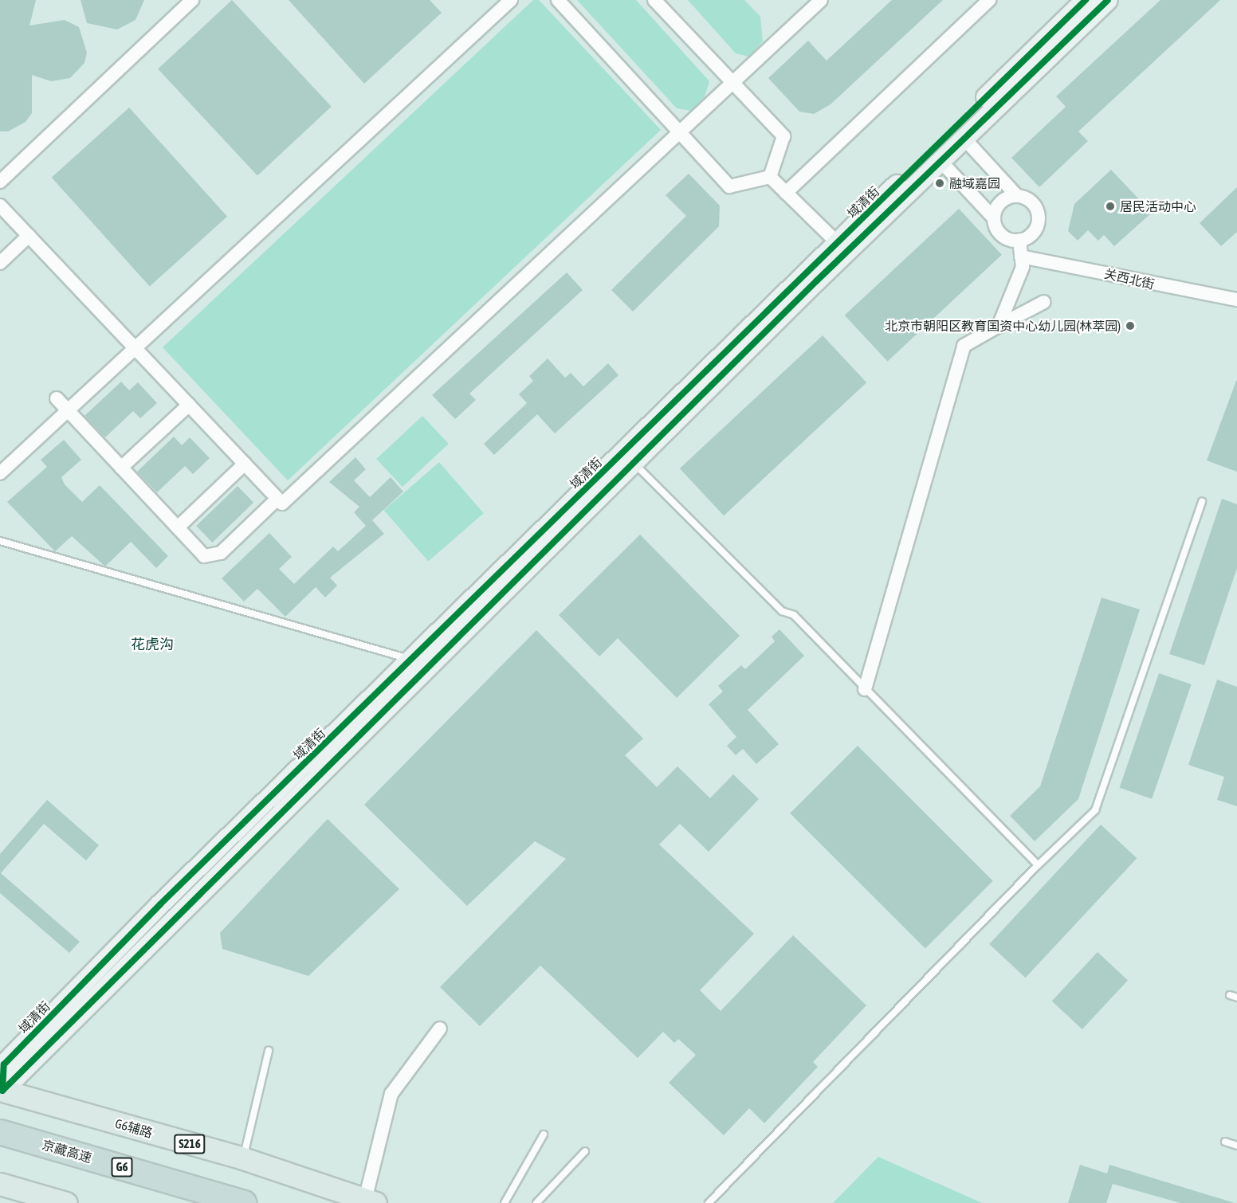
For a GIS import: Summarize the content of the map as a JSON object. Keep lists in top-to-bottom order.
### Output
{
  "streets": {
    "highway": ["京藏高速", "G6"],
    "main road": ["G6辅路", "S216"],
    "street": ["域清街", "关西北街"]
  },
  "crossings": [
    ["域清街", "G6辅路"]
  ],
  "districts": ["花虎沟"],
  "places": ["融域嘉园", "居民活动中心", "北京市朝阳区教育国资中心幼儿园(林萃园)"]
}
